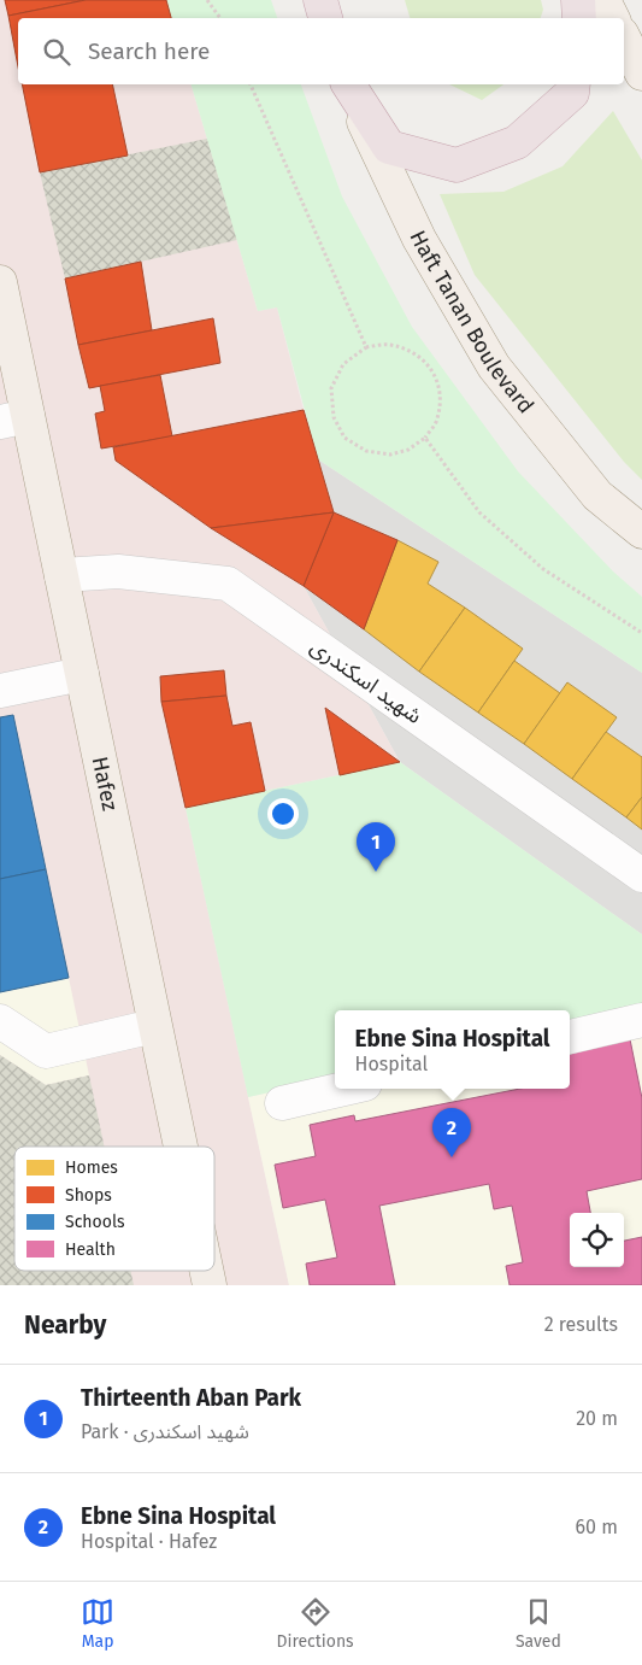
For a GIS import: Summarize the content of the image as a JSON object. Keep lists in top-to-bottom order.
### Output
{
  "streets": {
    "main road": ["Haft Tanan Boulevard", "Hafez"],
    "street": ["شهید اسکندری"]
  },
  "crossings": [
    ["شهید اسکندری", "Hafez"]
  ],
  "legend": [
    "Homes",
    "Shops",
    "Schools",
    "Health"
  ],
  "page": {
    "search": "Search here",
    "pins": ["1", "2"],
    "popup": ["Ebne Sina Hospital", "Hospital"],
    "heading": ["Nearby", "2 results"],
    "list": [
      {
        "mark": "1",
        "name": "Thirteenth Aban Park",
        "note": "Park · شهید اسکندری",
        "value": "20 m"
      },
      {
        "mark": "2",
        "name": "Ebne Sina Hospital",
        "note": "Hospital · Hafez",
        "value": "60 m"
      }
    ],
    "nav": ["Map", "Directions", "Saved"]
  }
}
